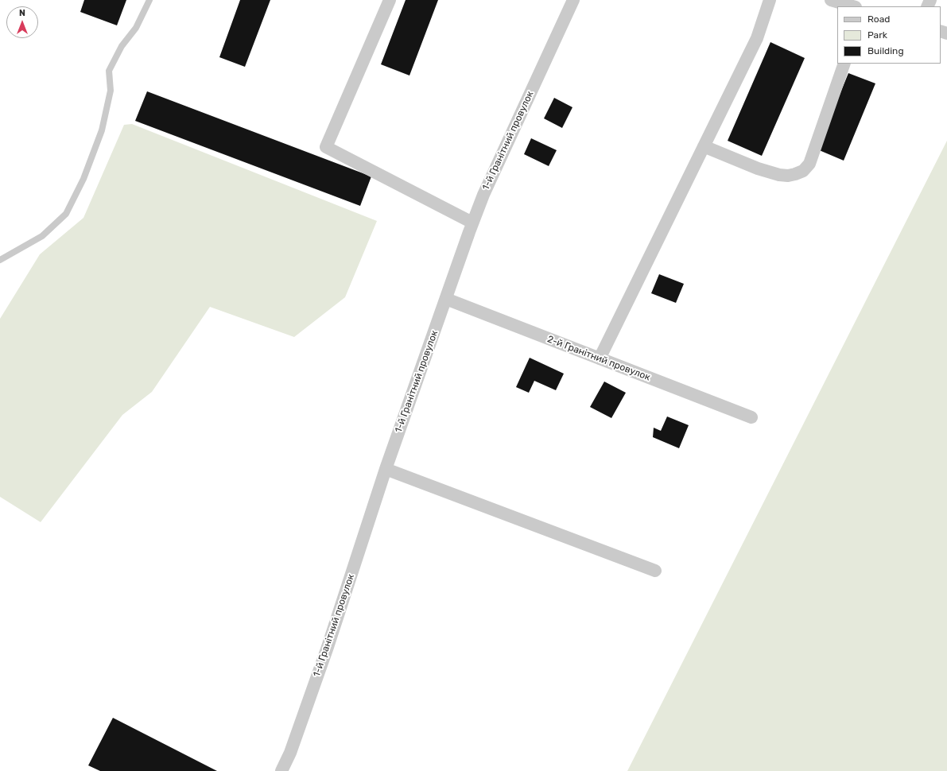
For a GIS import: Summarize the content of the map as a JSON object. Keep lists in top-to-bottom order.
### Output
{
  "streets": {
    "street": ["1-й Гранітний провулок", "2-й Гранітний провулок"]
  },
  "crossings": [
    ["1-й Гранітний провулок", "2-й Гранітний провулок"]
  ],
  "legend": ["Road", "Park", "Building"],
  "north": "top"
}
